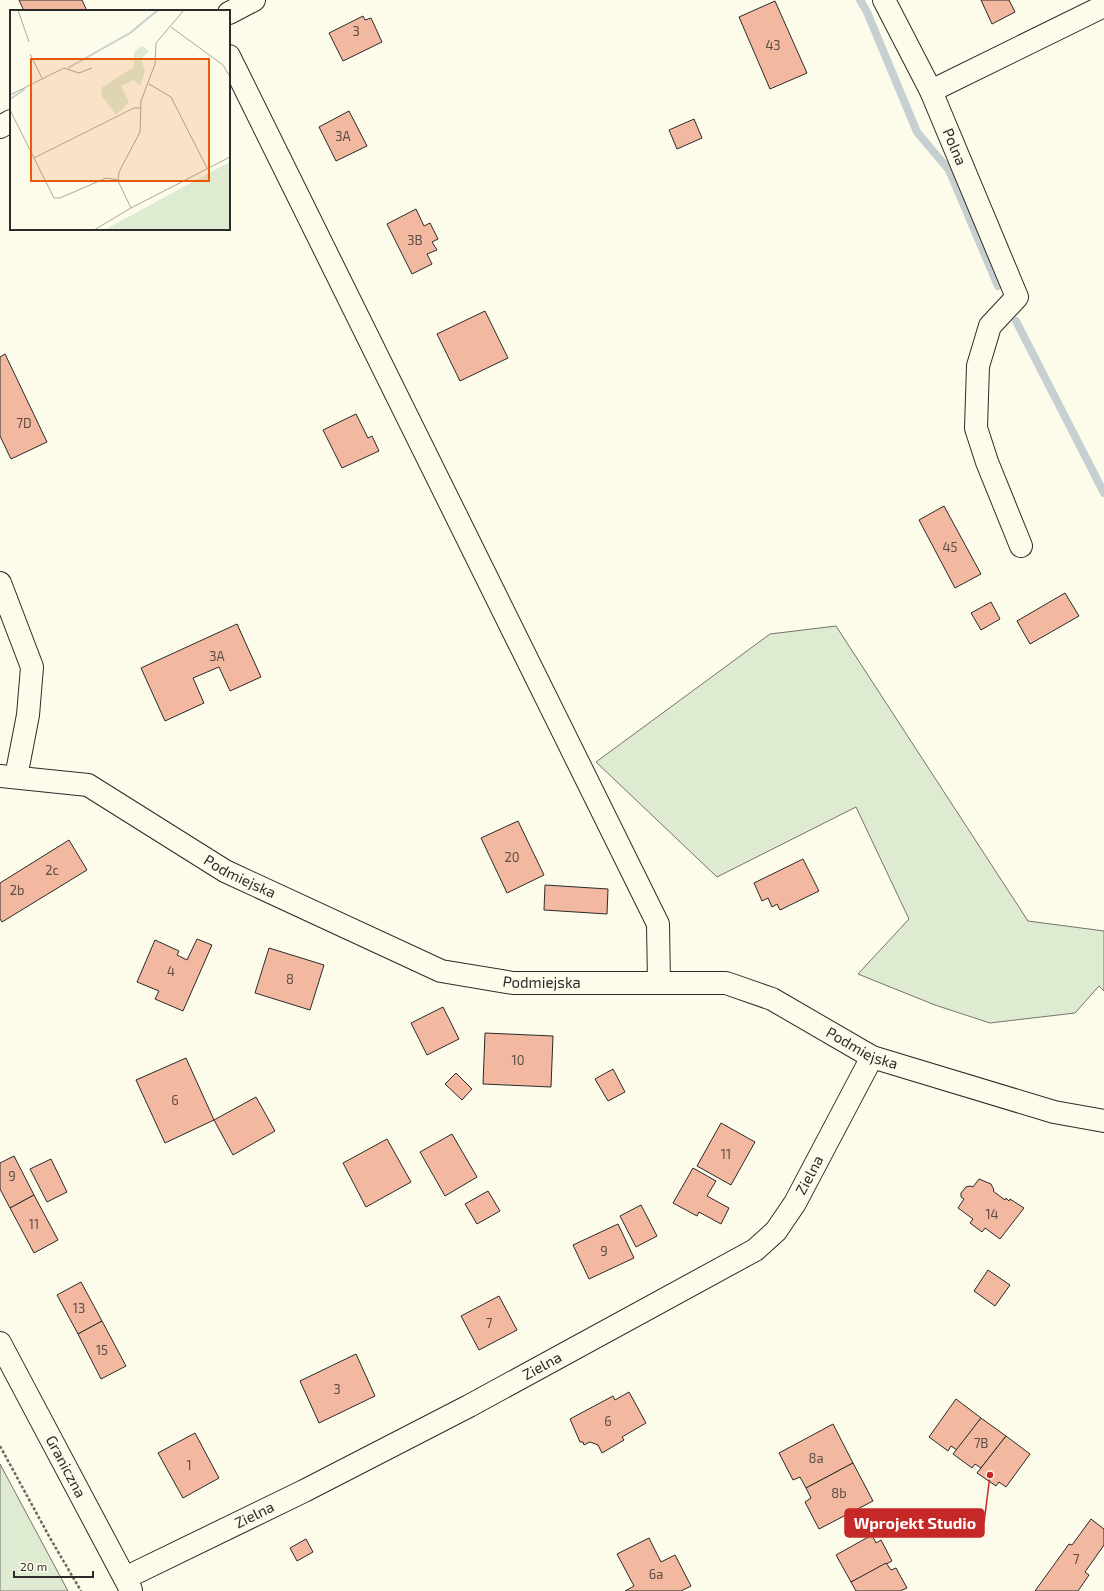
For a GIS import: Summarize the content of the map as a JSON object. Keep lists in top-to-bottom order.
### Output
{
  "streets": {
    "street": [
      "Polna",
      "Podmiejska",
      "Zielna",
      "Graniczna"
    ]
  },
  "crossings": [
    ["Podmiejska", "Zielna"],
    ["Zielna", "Graniczna"]
  ],
  "places": ["Wprojekt Studio"],
  "house_numbers": [
    "3",
    "43",
    "3A",
    "3B",
    "7D",
    "45",
    "3A",
    "20",
    "2c",
    "2b",
    "4",
    "8",
    "10",
    "6",
    "11",
    "9",
    "14",
    "11",
    "9",
    "13",
    "7",
    "15",
    "3",
    "6",
    "7B",
    "8a",
    "1",
    "8b",
    "7",
    "6a"
  ],
  "scale_bar": "20 m"
}
